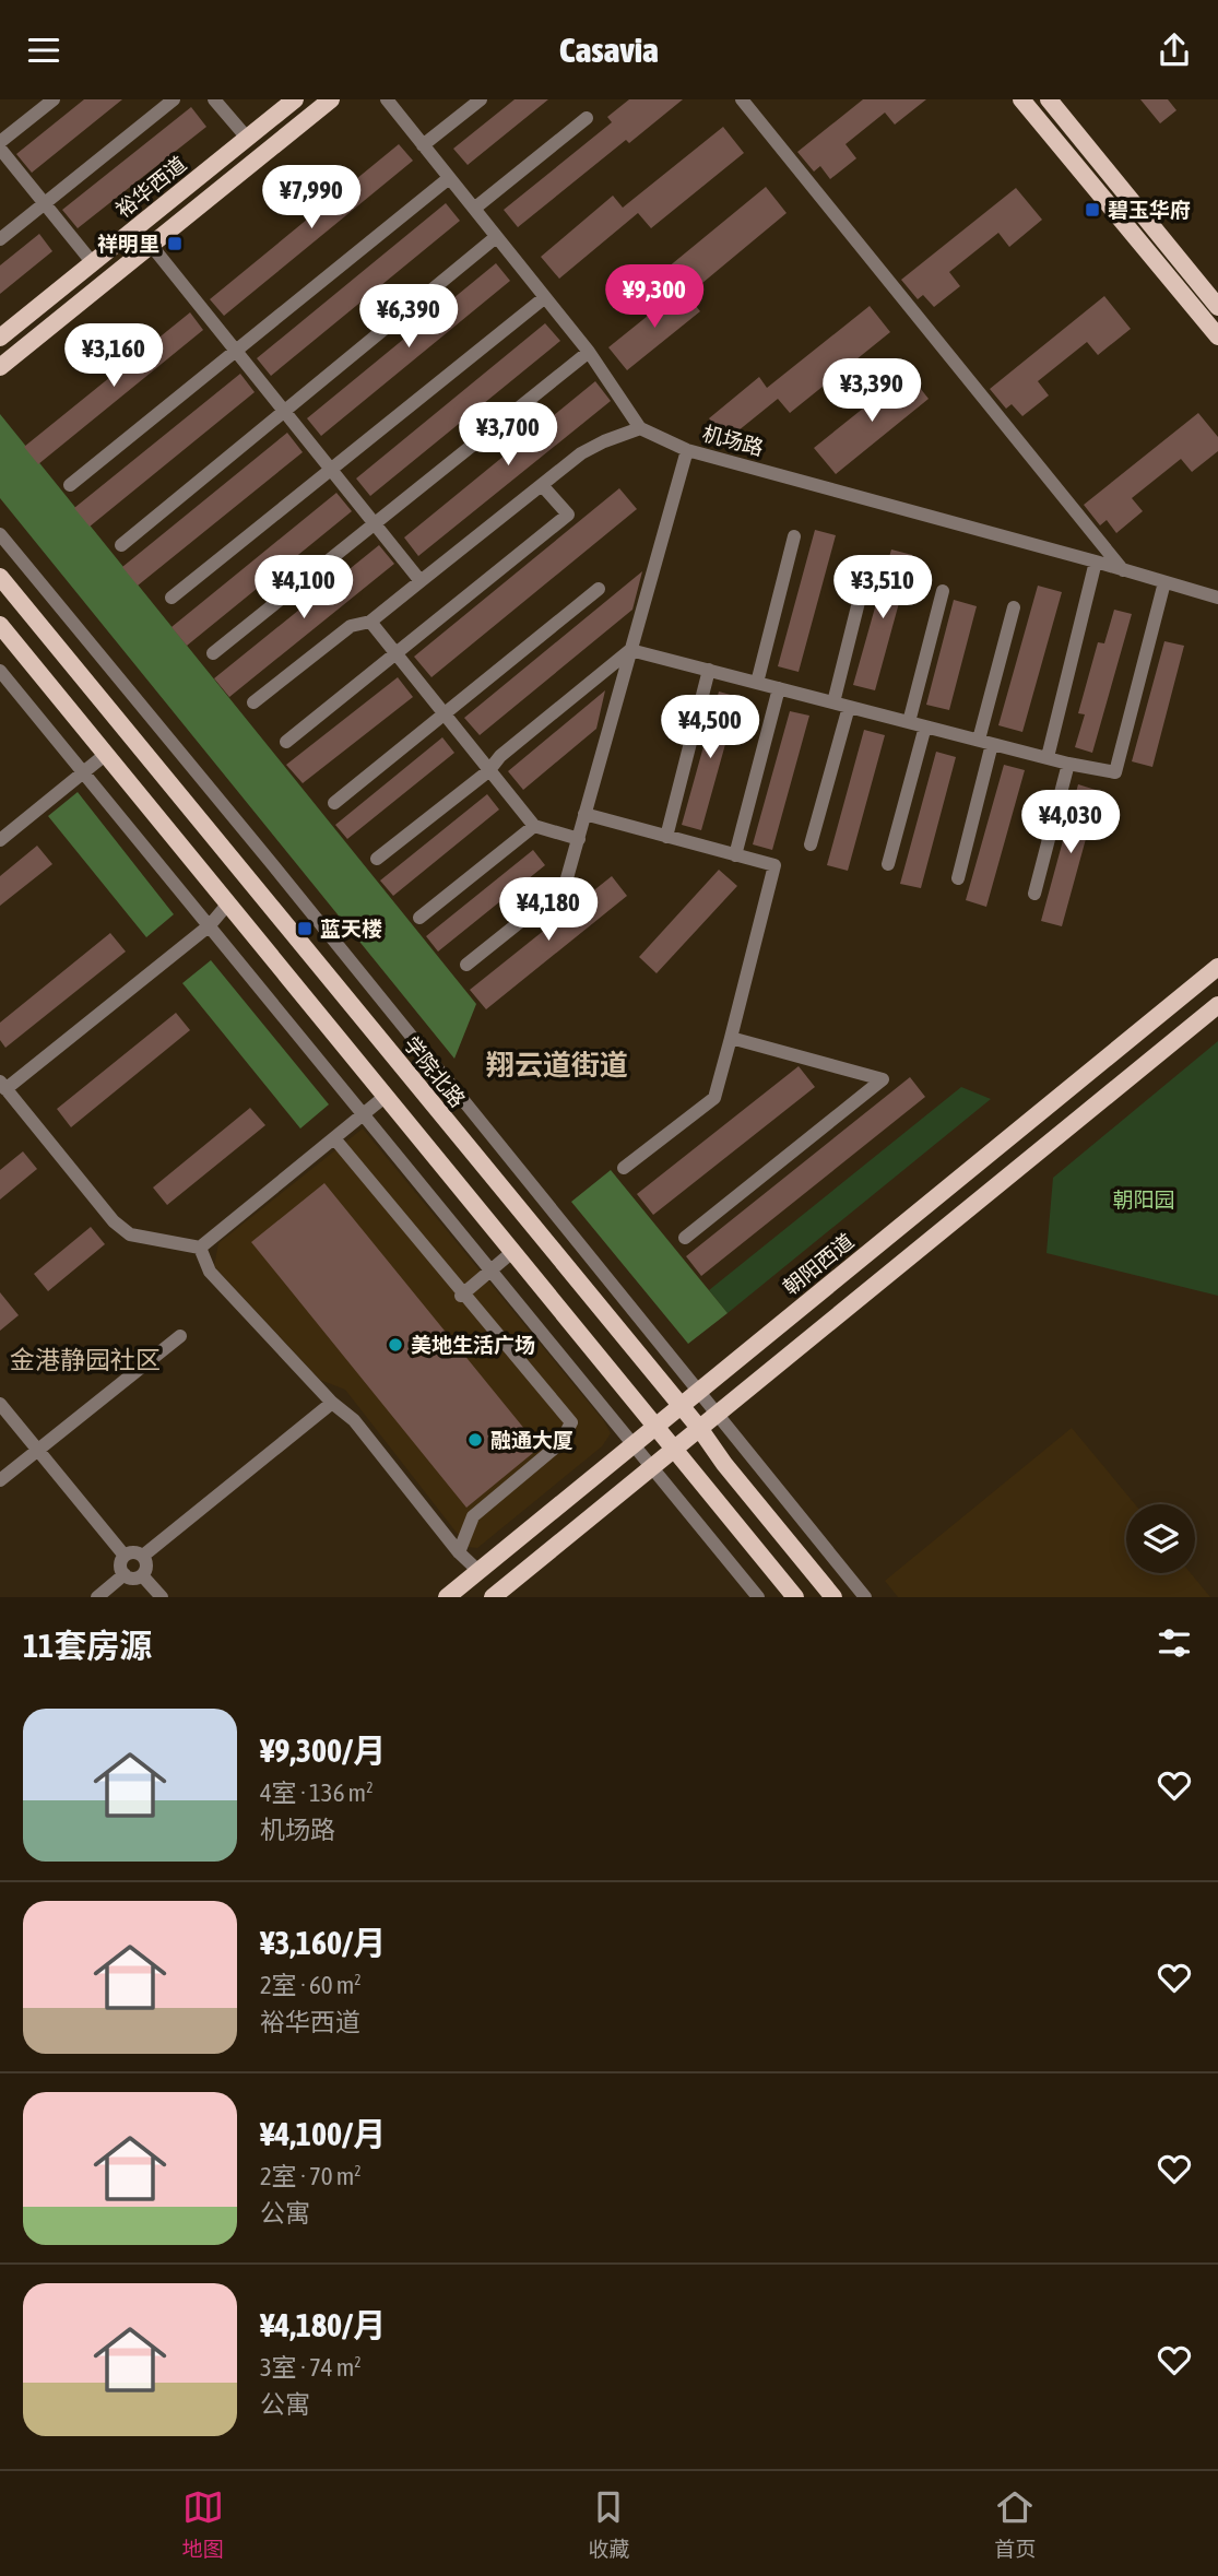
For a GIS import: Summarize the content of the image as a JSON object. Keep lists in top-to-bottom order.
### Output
{
  "streets": {
    "main road": ["裕华西道", "学院北路", "朝阳西道"],
    "street": ["机场路"]
  },
  "crossings": [
    ["学院北路", "朝阳西道"]
  ],
  "districts": ["翔云道街道", "金港静园社区"],
  "parks": ["朝阳园"],
  "places": {
    "transit": ["碧玉华府", "祥明里", "蓝天楼"],
    "other": ["美地生活广场", "融通大厦"]
  },
  "page": {
    "header": "Casavia",
    "price": [
      "¥7,990",
      "¥9,300",
      "¥6,390",
      "¥3,160",
      "¥3,390",
      "¥3,700",
      "¥4,100",
      "¥3,510",
      "¥4,500",
      "¥4,030",
      "¥4,180"
    ],
    "heading": "11套房源",
    "list": [
      {
        "name": "¥9,300/月",
        "note": "4室 · 136 m² · 机场路"
      },
      {
        "name": "¥3,160/月",
        "note": "2室 · 60 m² · 裕华西道"
      },
      {
        "name": "¥4,100/月",
        "note": "2室 · 70 m² · 公寓"
      },
      {
        "name": "¥4,180/月",
        "note": "3室 · 74 m² · 公寓"
      }
    ],
    "tabs": ["地图", "收藏", "首页"]
  }
}
